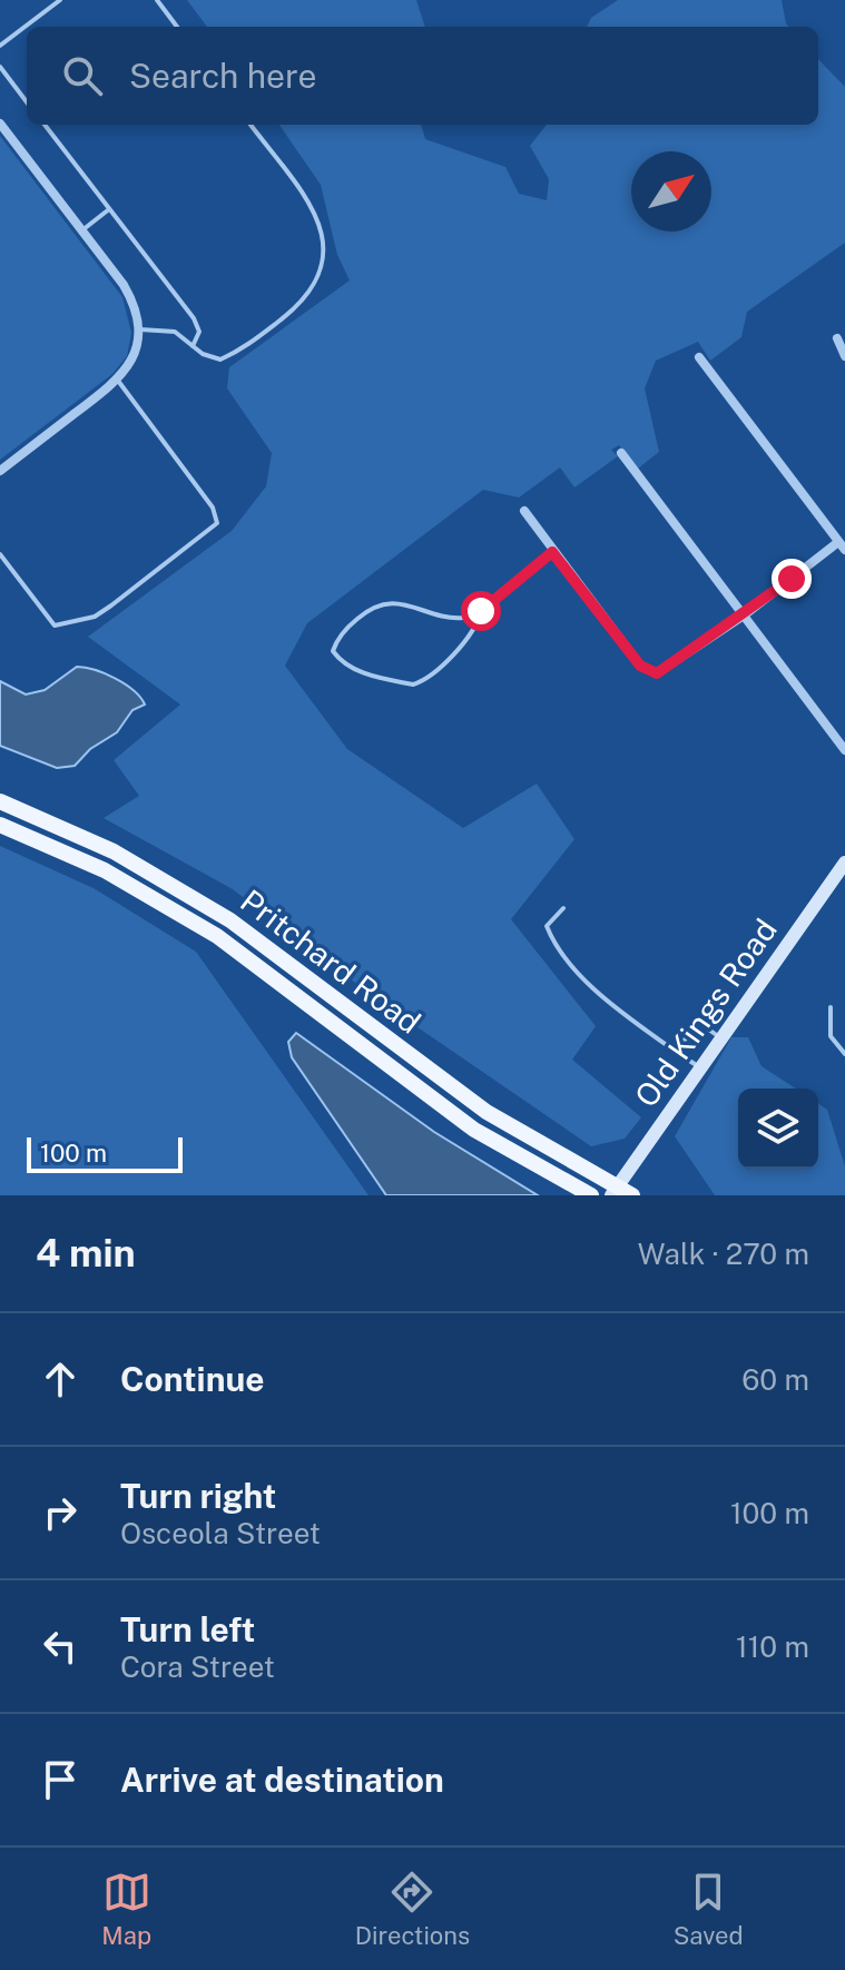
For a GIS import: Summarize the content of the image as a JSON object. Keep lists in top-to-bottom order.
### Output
{
  "streets": {
    "main road": ["Pritchard Road"],
    "street": ["Old Kings Road"]
  },
  "crossings": [
    ["Pritchard Road", "Old Kings Road"]
  ],
  "scale_bar": "100 m",
  "north": "top right",
  "page": {
    "search": "Search here",
    "scale": "100 m",
    "heading": ["4 min", "Walk · 270 m"],
    "list": [
      ["Continue", "60 m"],
      ["Turn right", "Osceola Street", "100 m"],
      ["Turn left", "Cora Street", "110 m"],
      "Arrive at destination"
    ],
    "nav": ["Map", "Directions", "Saved"]
  }
}
